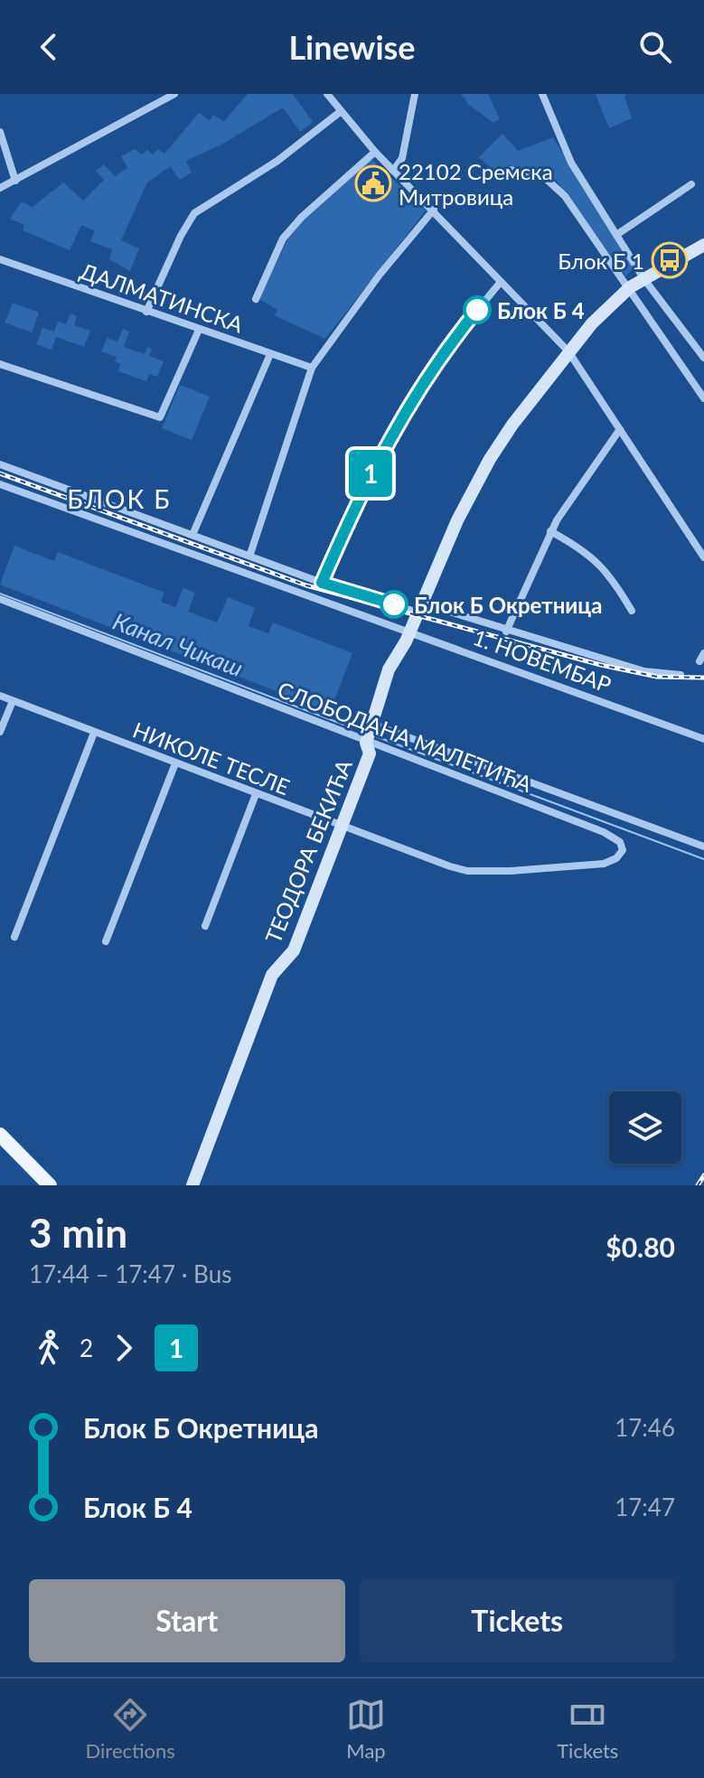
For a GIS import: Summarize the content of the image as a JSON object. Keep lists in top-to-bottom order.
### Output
{
  "streets": {
    "street": [
      "ДАЛМАТИНСКА",
      "1. НОВЕМБАР",
      "СЛОБОДАНА МАЛЕТИЋА",
      "НИКОЛЕ ТЕСЛЕ",
      "ТЕОДОРА БЕКИЋА"
    ]
  },
  "crossings": [
    ["1. НОВЕМБАР", "ТЕОДОРА БЕКИЋА"],
    ["СЛОБОДАНА МАЛЕТИЋА", "НИКОЛЕ ТЕСЛЕ"],
    ["СЛОБОДАНА МАЛЕТИЋА", "ТЕОДОРА БЕКИЋА"],
    ["НИКОЛЕ ТЕСЛЕ", "ТЕОДОРА БЕКИЋА"]
  ],
  "districts": ["БЛОК Б"],
  "water": ["Канал Чикаш"],
  "places": {
    "public building": ["22102 Сремска Митровица"],
    "bus stop": ["Блок Б 1"],
    "other": ["Блок Б 4", "Блок Б Окретница"]
  },
  "lines": ["bus line 1"],
  "page": {
    "header": "Linewise",
    "on_map": "1",
    "heading": ["3 min", "17:44 – 17:47 · Bus", "$0.80"],
    "legs": ["2", "1"],
    "list": [
      {
        "name": "Блок Б Окретница",
        "value": "17:46"
      },
      {
        "name": "Блок Б 4",
        "value": "17:47"
      }
    ],
    "buttons": ["Start", "Tickets"],
    "tabs": ["Directions", "Map", "Tickets"]
  }
}
